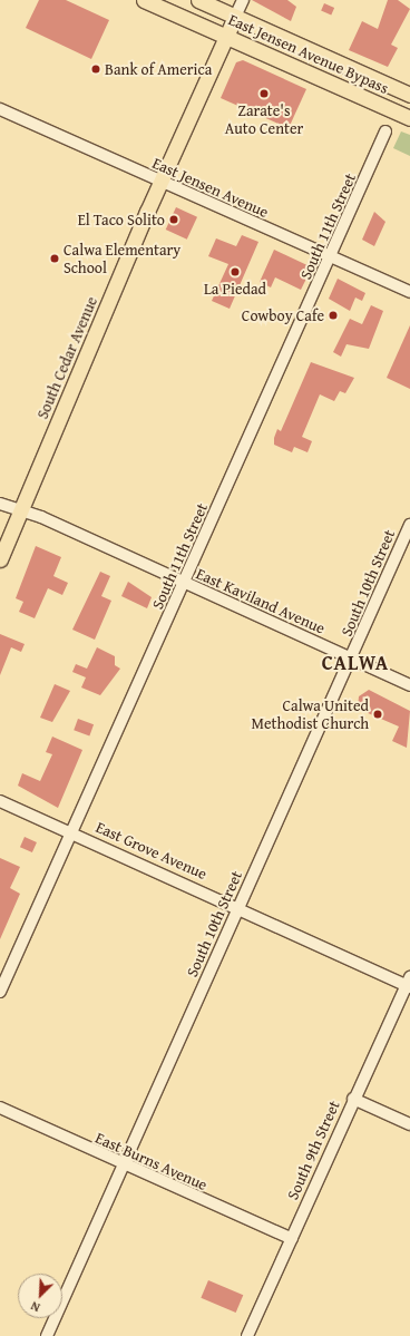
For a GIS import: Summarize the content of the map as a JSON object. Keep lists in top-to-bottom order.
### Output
{
  "streets": {
    "main road": ["East Jensen Avenue Bypass", "South Cedar Avenue"],
    "street": [
      "East Jensen Avenue",
      "South 11th Street",
      "South 10th Street",
      "East Kaviland Avenue",
      "East Grove Avenue",
      "South 9th Street",
      "East Burns Avenue"
    ]
  },
  "crossings": [
    ["East Jensen Avenue Bypass", "South Cedar Avenue"],
    ["East Jensen Avenue", "South 11th Street"],
    ["East Jensen Avenue", "South Cedar Avenue"],
    ["South 11th Street", "East Kaviland Avenue"],
    ["South 11th Street", "East Grove Avenue"],
    ["South Cedar Avenue", "East Kaviland Avenue"],
    ["South 10th Street", "East Kaviland Avenue"],
    ["South 10th Street", "East Grove Avenue"],
    ["South 10th Street", "East Burns Avenue"],
    ["East Grove Avenue", "South 9th Street"],
    ["South 9th Street", "East Burns Avenue"]
  ],
  "districts": ["CALWA"],
  "places": [
    "Bank of America",
    "Zarate's Auto Center",
    "El Taco Solito",
    "Calwa Elementary School",
    "La Piedad",
    "Cowboy Cafe",
    "Calwa United Methodist Church"
  ],
  "north": "bottom left"
}
